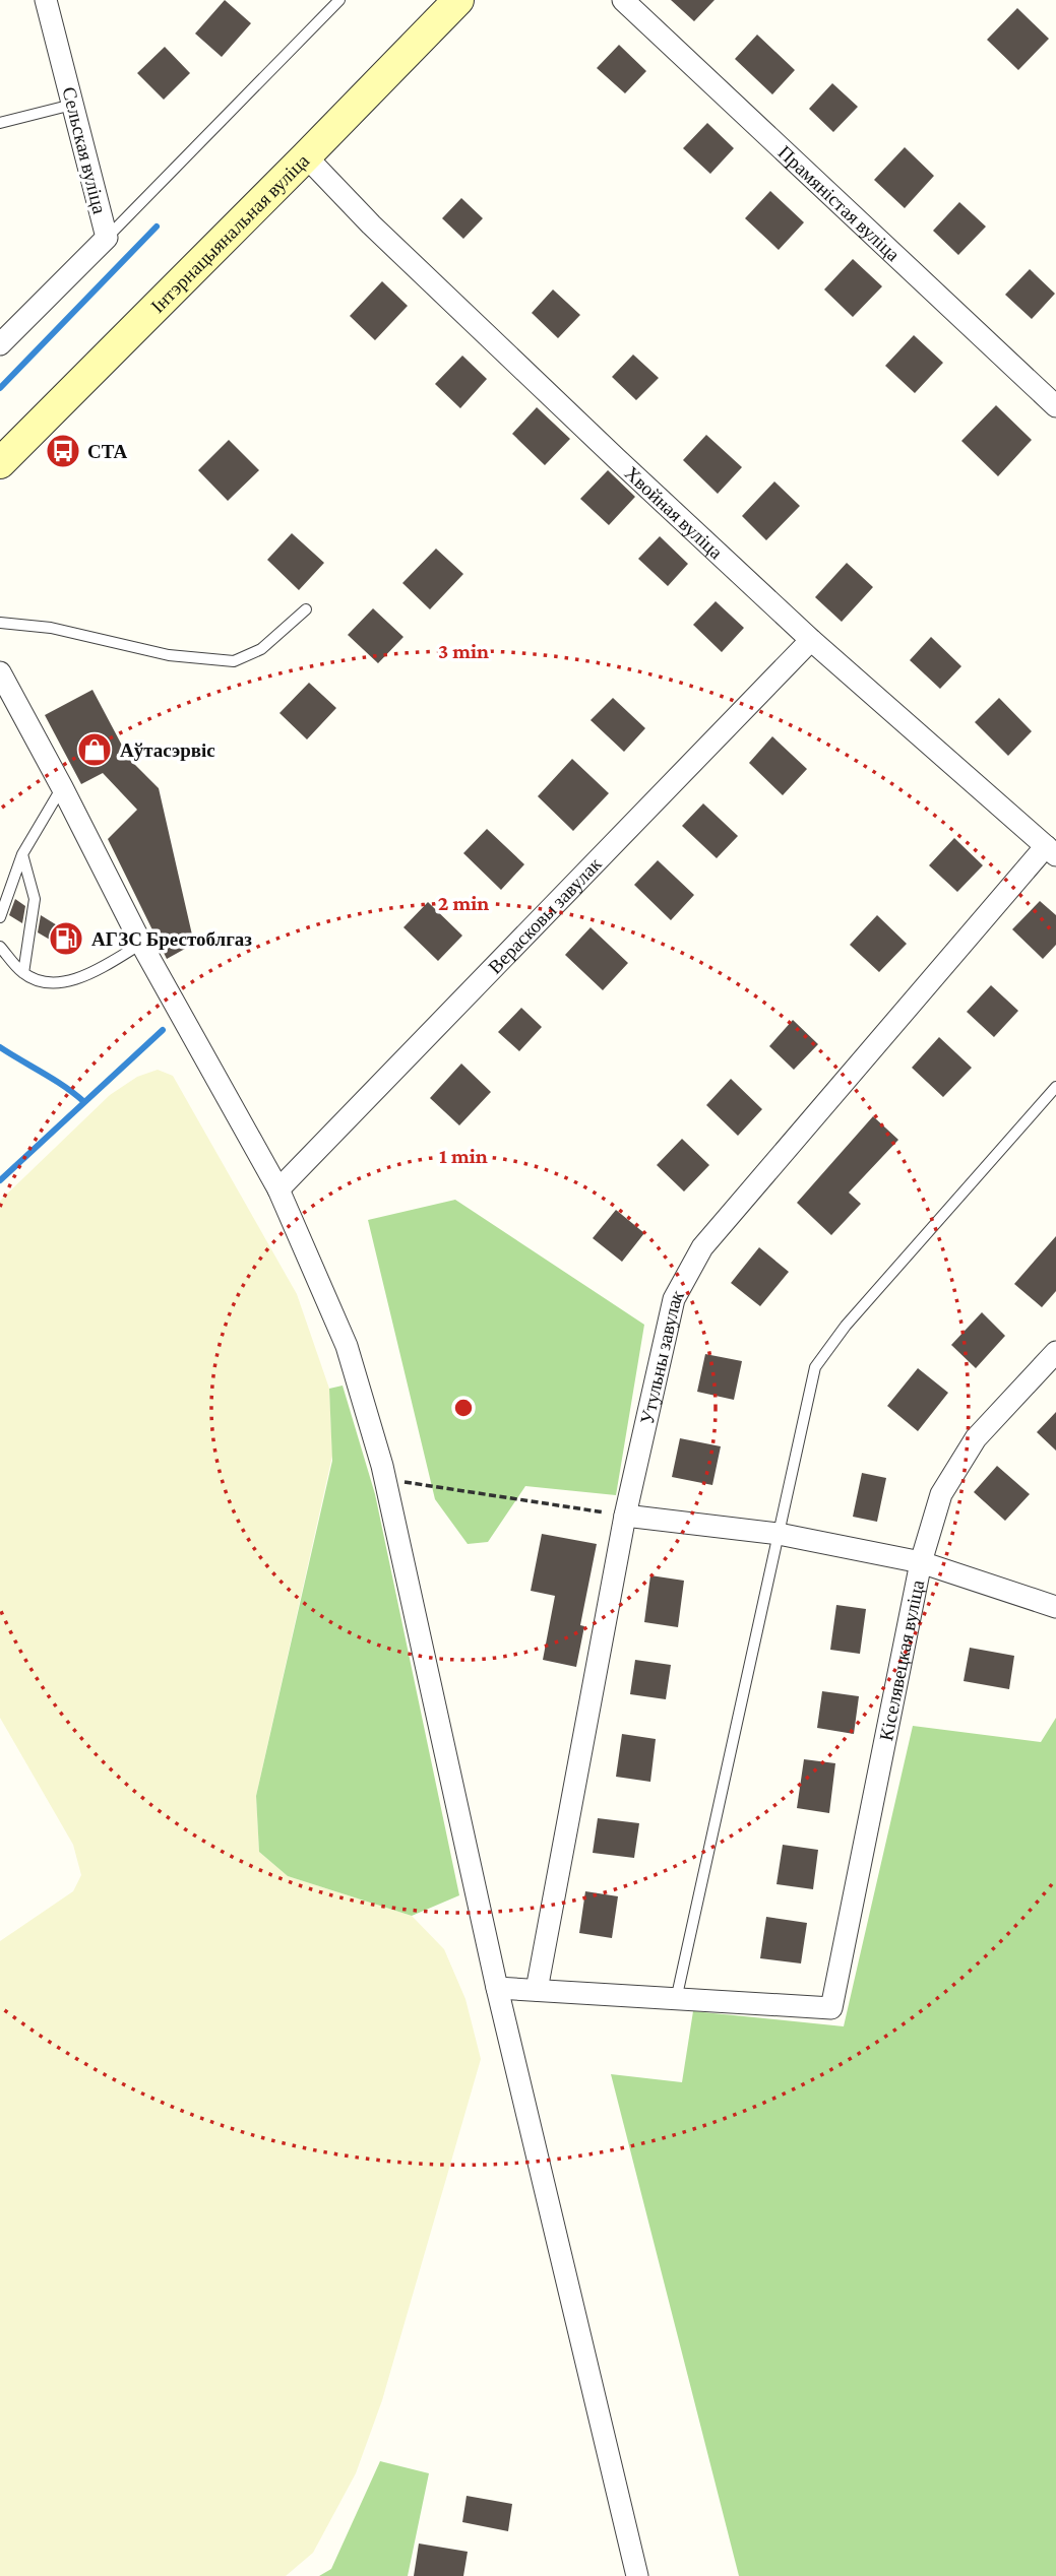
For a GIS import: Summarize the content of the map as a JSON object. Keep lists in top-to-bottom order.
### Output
{
  "streets": {
    "main road": ["Інтэрнацыянальная вуліца"],
    "street": [
      "Сельская вуліца",
      "Прамяністая вуліца",
      "Хвойная вуліца",
      "Верасковы завулак",
      "Утульны завулак",
      "Кіселявецкая вуліца"
    ]
  },
  "crossings": [
    ["Інтэрнацыянальная вуліца", "Хвойная вуліца"],
    ["Хвойная вуліца", "Верасковы завулак"],
    ["Хвойная вуліца", "Утульны завулак"]
  ],
  "places": {
    "bus stop": ["СТА"],
    "shop": ["Аўтасэрвіс"],
    "fuel station": ["АГЗС Брестоблгаз"]
  },
  "rings": ["3 min", "2 min", "1 min"]
}
